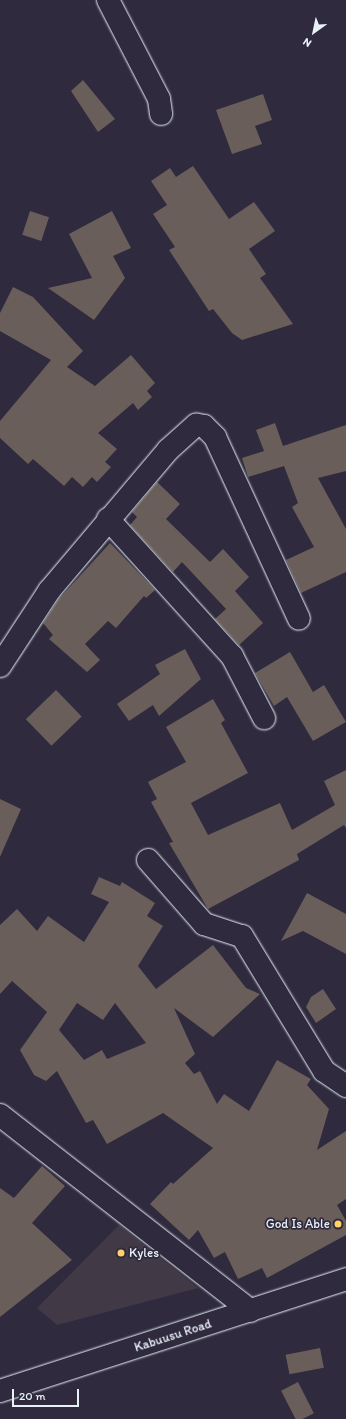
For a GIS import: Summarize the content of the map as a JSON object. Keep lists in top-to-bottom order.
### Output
{
  "streets": {
    "street": ["Kabuusu Road"]
  },
  "places": ["God Is Able", "Kyles"],
  "scale_bar": "20 m",
  "north": "bottom left"
}
